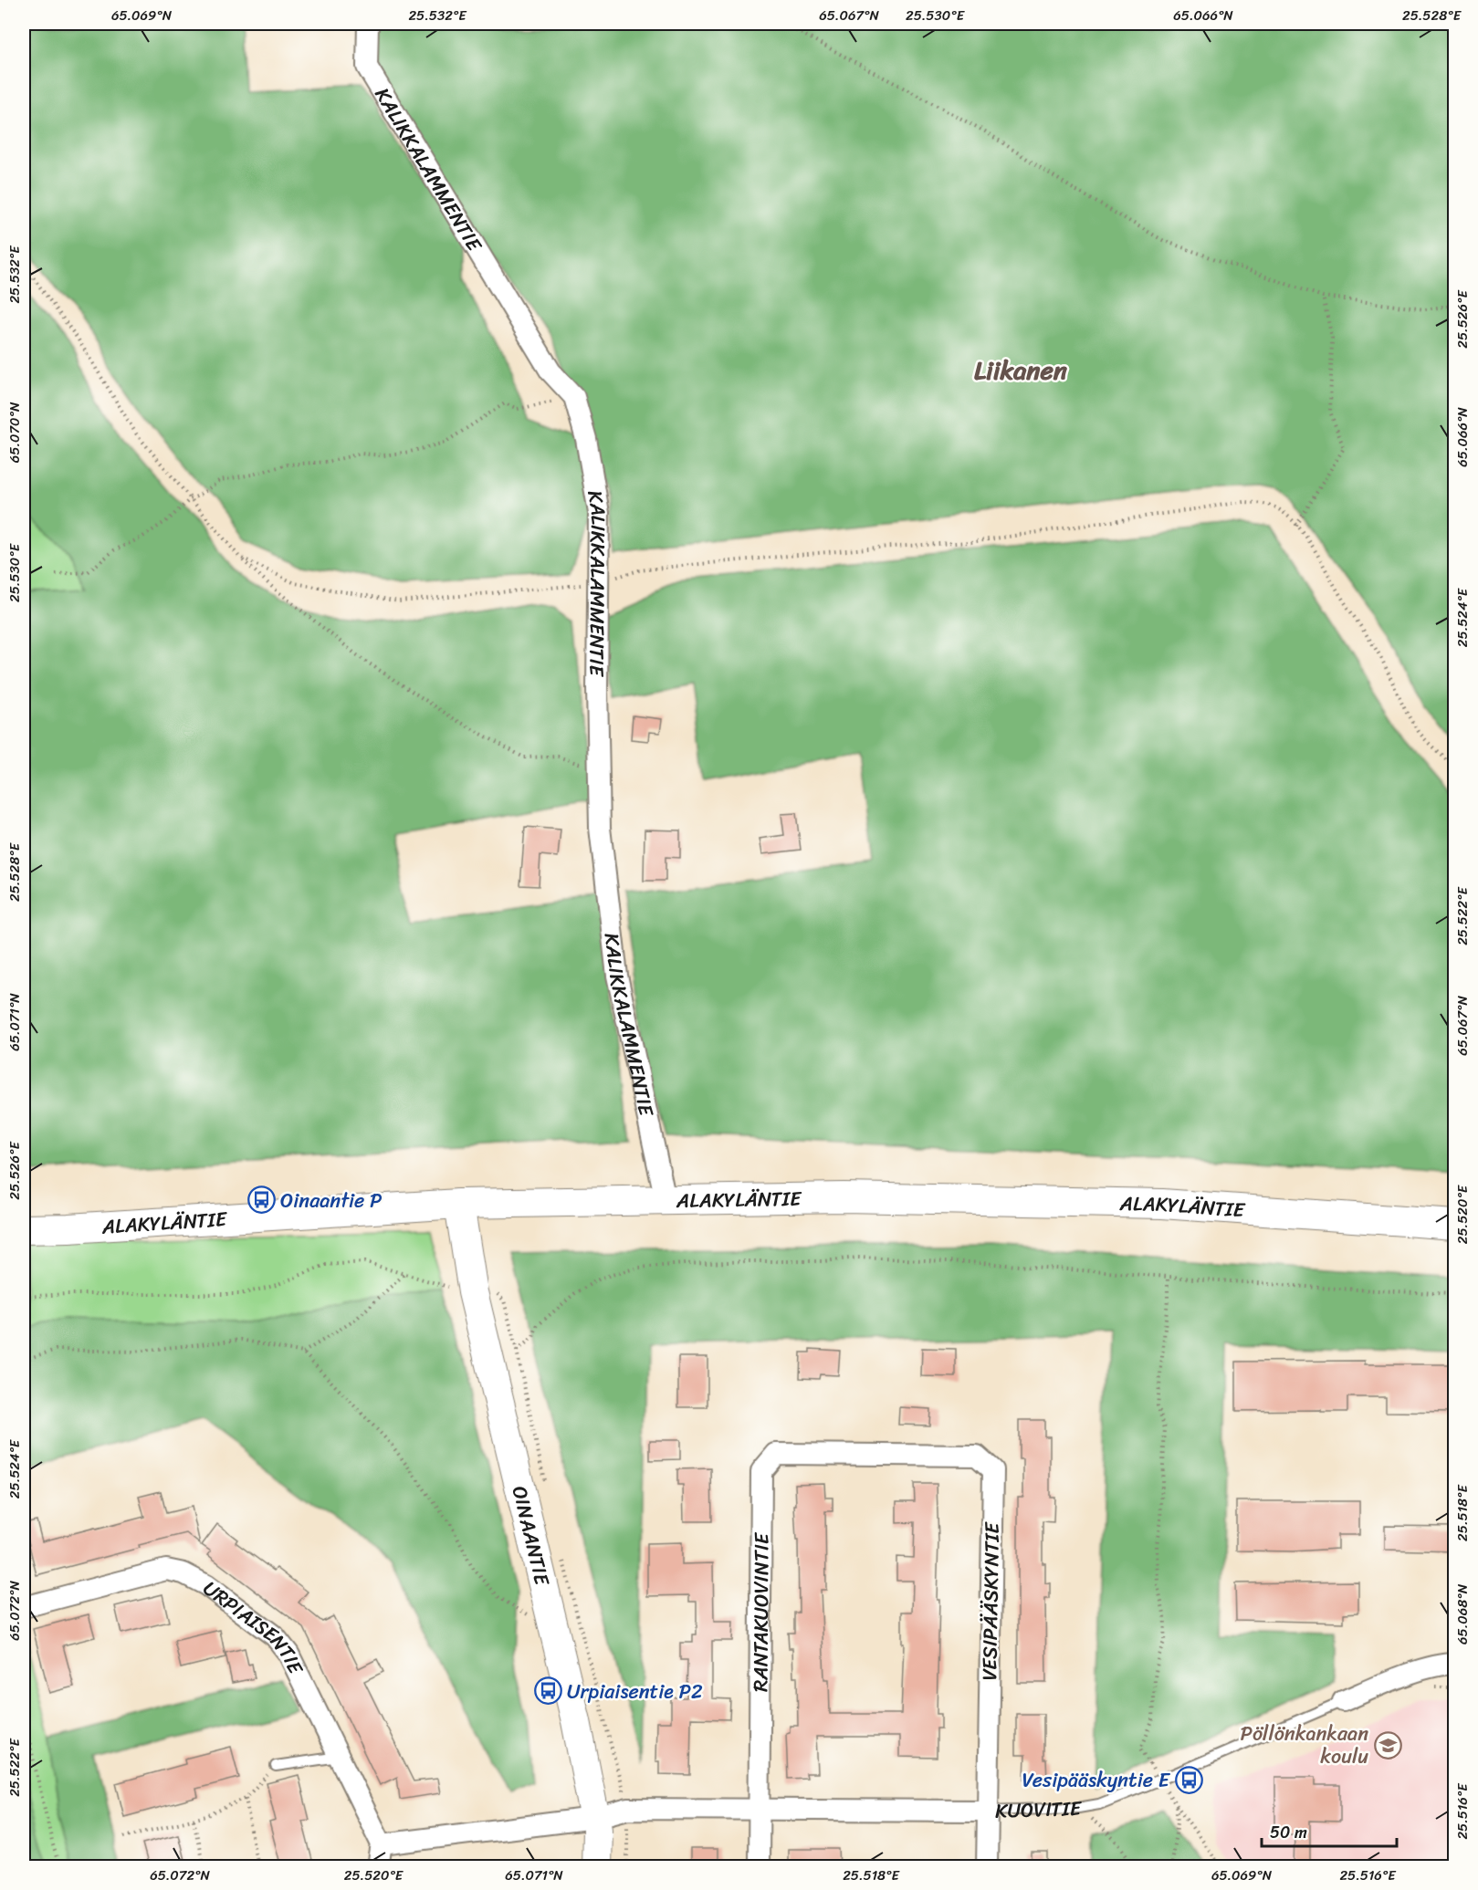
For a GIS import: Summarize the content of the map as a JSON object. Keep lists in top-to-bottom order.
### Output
{
  "streets": {
    "main road": ["ALAKYLÄNTIE", "OINAANTIE"],
    "street": [
      "KALIKKALAMMENTIE",
      "VESIPÄÄSKYNTIE",
      "RANTAKUOVINTIE",
      "URPIAISENTIE",
      "KUOVITIE"
    ]
  },
  "crossings": [
    ["KALIKKALAMMENTIE", "ALAKYLÄNTIE"],
    ["ALAKYLÄNTIE", "OINAANTIE"],
    ["OINAANTIE", "KUOVITIE"],
    ["VESIPÄÄSKYNTIE", "RANTAKUOVINTIE"],
    ["VESIPÄÄSKYNTIE", "KUOVITIE"],
    ["RANTAKUOVINTIE", "KUOVITIE"]
  ],
  "districts": ["Liikanen"],
  "places": {
    "bus stop": ["Oinaantie P", "Urpiaisentie P2", "Vesipääskyntie E"],
    "school or university": ["Pöllönkankaan koulu"]
  },
  "scale_bar": "50 m",
  "coordinates": [
    "65.069°N",
    "25.532°E",
    "65.067°N",
    "25.530°E",
    "65.066°N",
    "25.528°E",
    "25.526°E",
    "65.070°N",
    "25.524°E",
    "25.522°E",
    "65.071°N",
    "25.520°E",
    "25.518°E",
    "65.072°N",
    "65.068°N",
    "25.516°E"
  ]
}
